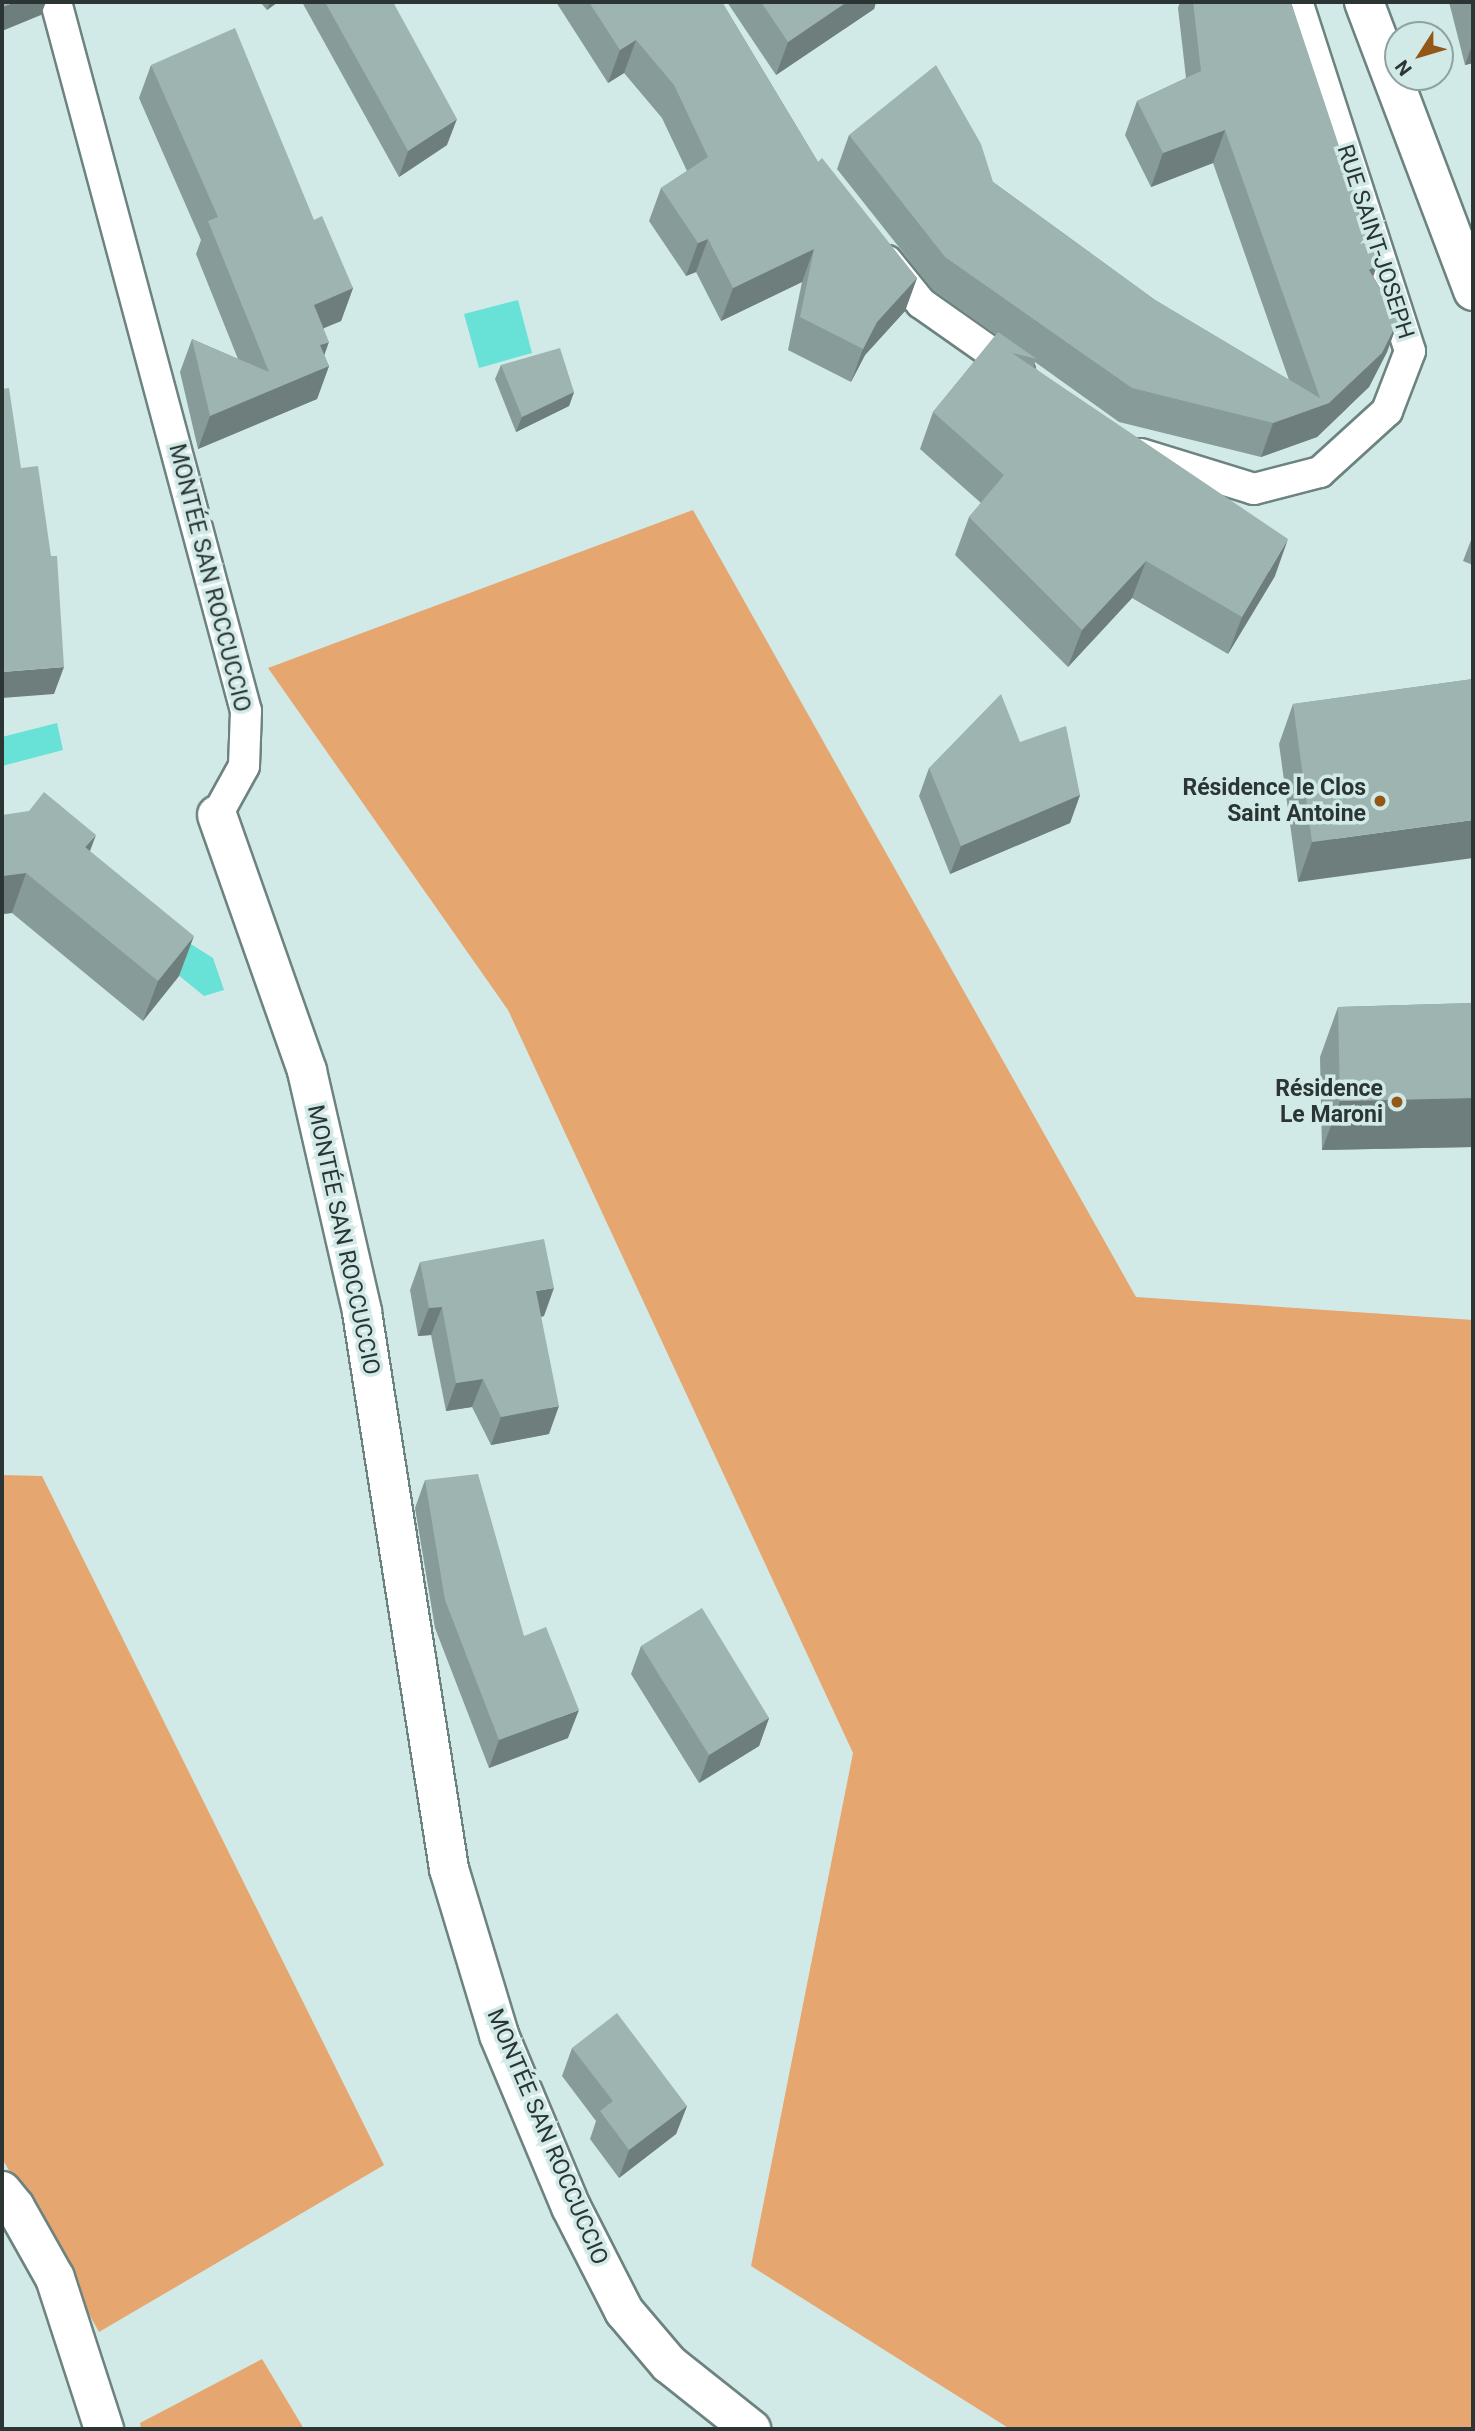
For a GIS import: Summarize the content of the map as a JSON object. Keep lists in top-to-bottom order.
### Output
{
  "streets": {
    "street": ["MONTÉE SAN ROCCUCCIO"],
    "lane": ["RUE SAINT-JOSEPH"]
  },
  "places": ["Résidence le Clos Saint Antoine", "Résidence Le Maroni"],
  "north": "bottom left"
}
